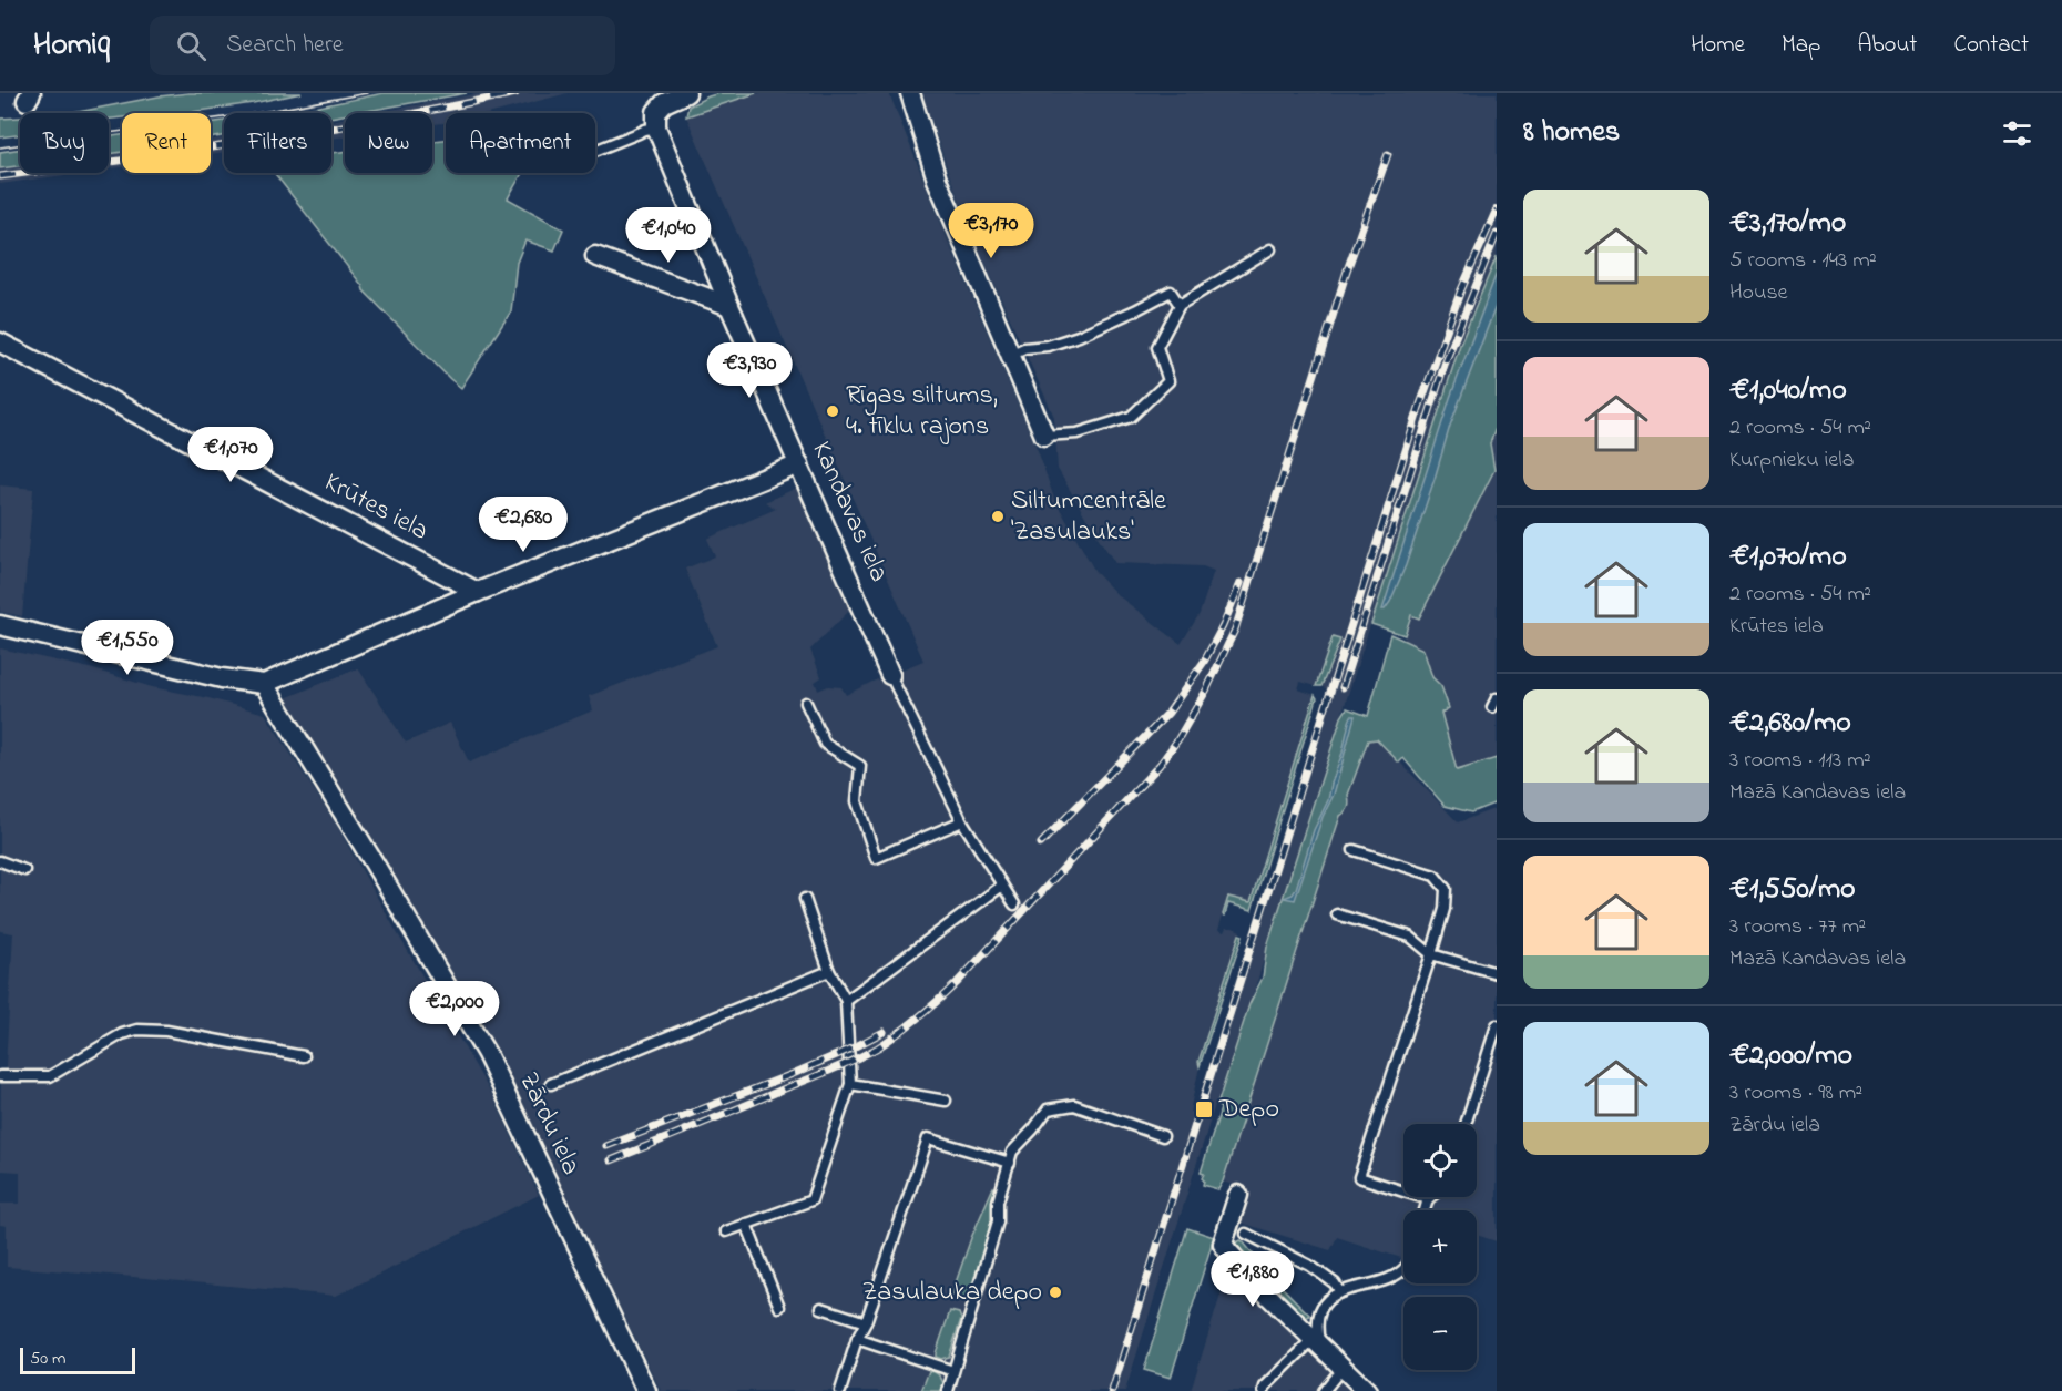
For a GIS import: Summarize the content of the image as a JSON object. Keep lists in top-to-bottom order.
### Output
{
  "streets": {
    "street": ["Krūtes iela", "Kandavas iela", "Zārdu iela"]
  },
  "places": {
    "other": ["Rīgas siltums, 4. tīklu rajons", "Siltumcentrāle 'Zasulauks'", "Zasulauka depo"],
    "transit": ["Depo"]
  },
  "scale_bar": "50 m",
  "page": {
    "header": "Homiq",
    "search": "Search here",
    "nav": [
      "Home",
      "Map",
      "About",
      "Contact"
    ],
    "heading": "8 homes",
    "chip": [
      "Buy",
      "Rent",
      "Filters",
      "New",
      "Apartment"
    ],
    "list": [
      {
        "name": "€3,170/mo",
        "note": "5 rooms · 143 m² · House"
      },
      {
        "name": "€1,040/mo",
        "note": "2 rooms · 54 m² · Kurpnieku iela"
      },
      {
        "name": "€1,070/mo",
        "note": "2 rooms · 54 m² · Krūtes iela"
      },
      {
        "name": "€2,680/mo",
        "note": "3 rooms · 113 m² · Mazā Kandavas iela"
      },
      {
        "name": "€1,550/mo",
        "note": "3 rooms · 77 m² · Mazā Kandavas iela"
      },
      {
        "name": "€2,000/mo",
        "note": "3 rooms · 98 m² · Zārdu iela"
      }
    ],
    "price": [
      "€3,170",
      "€1,040",
      "€3,930",
      "€1,070",
      "€2,680",
      "€1,550",
      "€2,000",
      "€1,880"
    ],
    "map_buttons": ["+", "−"],
    "scale": "50 m"
  }
}
